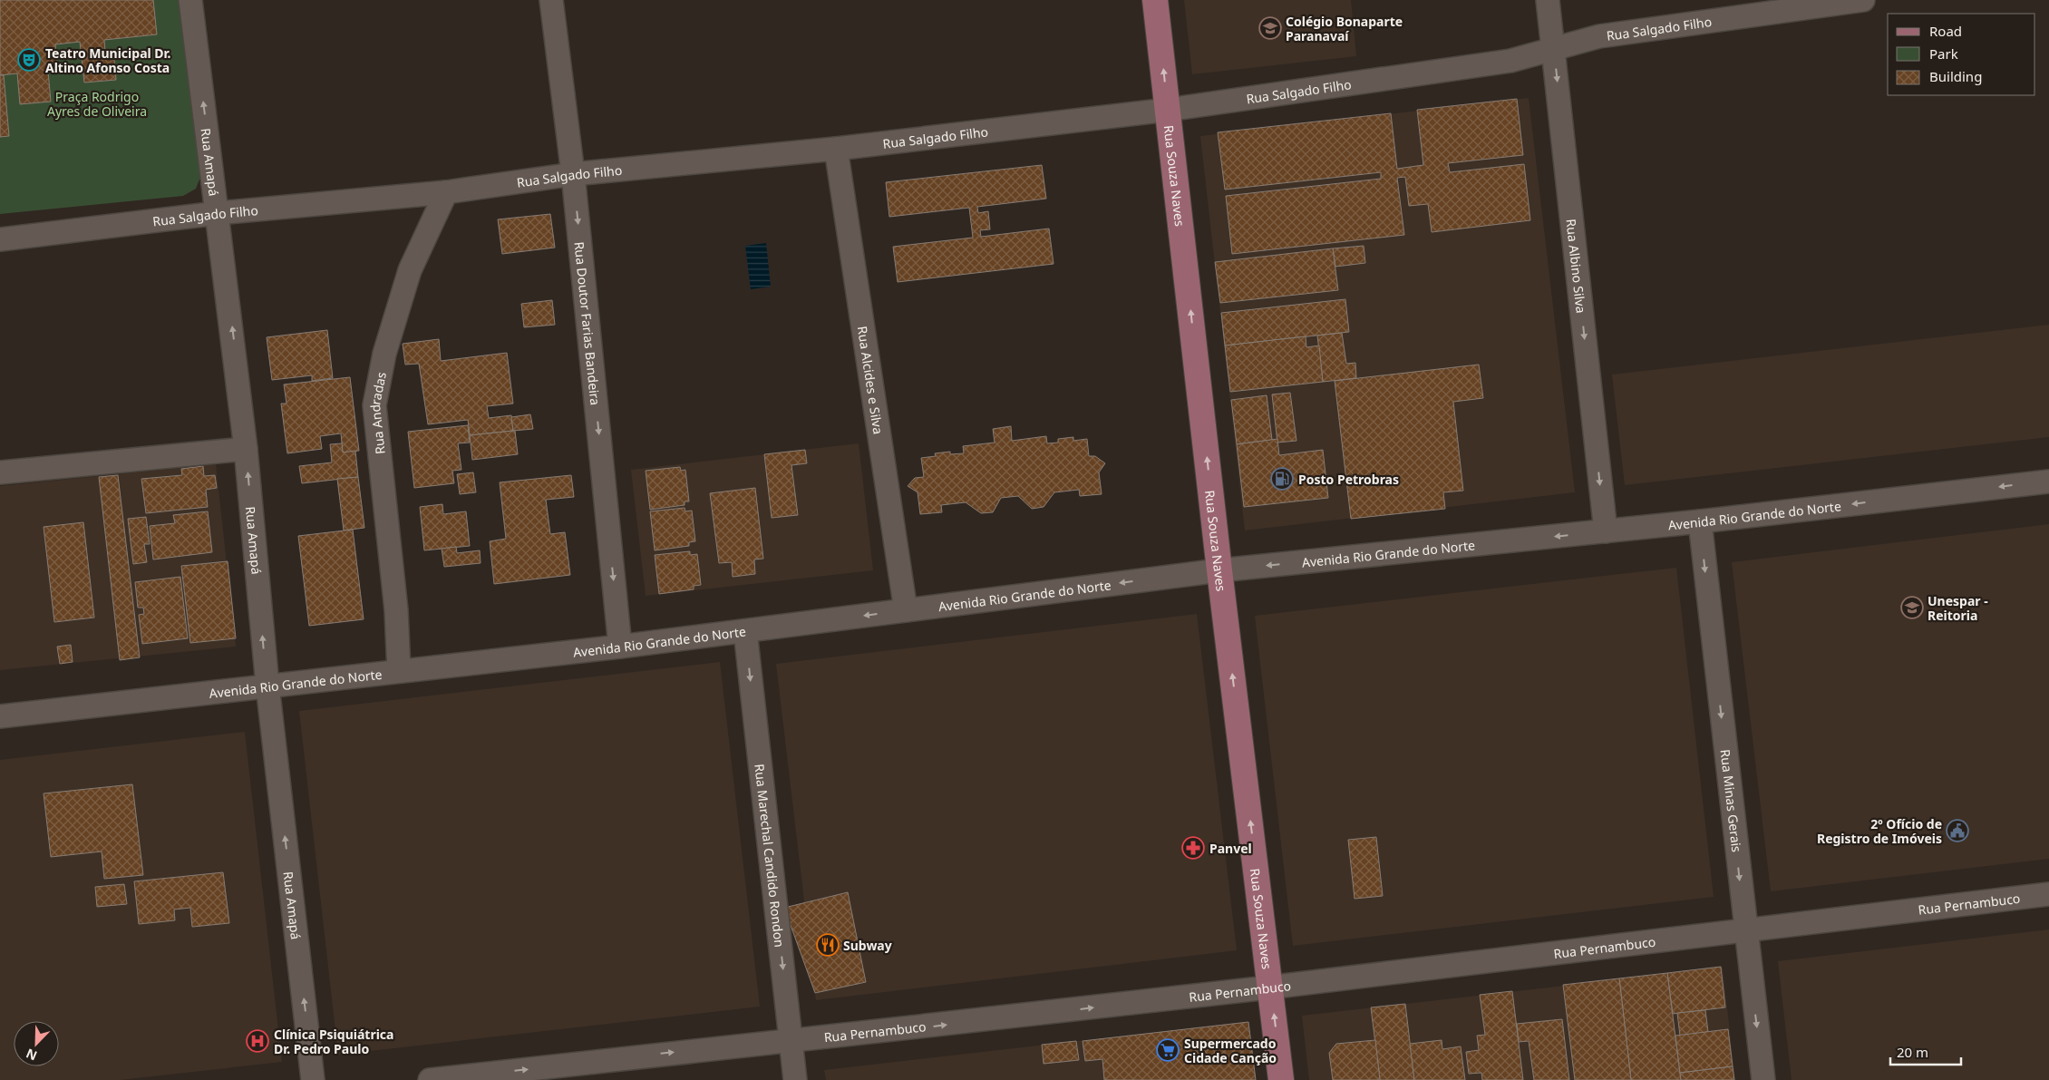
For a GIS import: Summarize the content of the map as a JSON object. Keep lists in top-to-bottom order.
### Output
{
  "streets": {
    "main road": ["Rua Souza Naves"],
    "street": [
      "Rua Salgado Filho",
      "Rua Amapá",
      "Rua Albino Silva",
      "Rua Doutor Farias Bandeira",
      "Rua Alcides e Silva",
      "Rua Andradas",
      "Avenida Rio Grande do Norte",
      "Rua Minas Gerais",
      "Rua Marechal Candido Rondon",
      "Rua Pernambuco"
    ]
  },
  "crossings": [
    ["Rua Salgado Filho", "Rua Amapá"],
    ["Rua Salgado Filho", "Rua Souza Naves"],
    ["Rua Salgado Filho", "Rua Albino Silva"],
    ["Rua Salgado Filho", "Rua Doutor Farias Bandeira"],
    ["Rua Salgado Filho", "Rua Alcides e Silva"],
    ["Rua Salgado Filho", "Rua Andradas"],
    ["Rua Amapá", "Avenida Rio Grande do Norte"],
    ["Rua Souza Naves", "Avenida Rio Grande do Norte"],
    ["Rua Souza Naves", "Rua Pernambuco"],
    ["Rua Albino Silva", "Avenida Rio Grande do Norte"],
    ["Rua Doutor Farias Bandeira", "Avenida Rio Grande do Norte"],
    ["Rua Alcides e Silva", "Avenida Rio Grande do Norte"],
    ["Rua Andradas", "Avenida Rio Grande do Norte"],
    ["Avenida Rio Grande do Norte", "Rua Minas Gerais"],
    ["Avenida Rio Grande do Norte", "Rua Marechal Candido Rondon"],
    ["Rua Minas Gerais", "Rua Pernambuco"],
    ["Rua Marechal Candido Rondon", "Rua Pernambuco"]
  ],
  "one_way": [
    "Rua Amapá",
    "Rua Souza Naves",
    "Rua Albino Silva",
    "Rua Doutor Farias Bandeira",
    "Avenida Rio Grande do Norte",
    "Rua Minas Gerais",
    "Rua Marechal Candido Rondon",
    "Rua Pernambuco"
  ],
  "parks": ["Praça Rodrigo Ayres de Oliveira"],
  "places": {
    "school or university": ["Colégio Bonaparte Paranavaí", "Unespar - Reitoria"],
    "theatre": ["Teatro Municipal Dr. Altino Afonso Costa"],
    "fuel station": ["Posto Petrobras"],
    "public building": ["2º Ofício de Registro de Imóveis"],
    "pharmacy": ["Panvel"],
    "restaurant": ["Subway"],
    "hospital": ["Clínica Psiquiátrica Dr. Pedro Paulo"],
    "supermarket": ["Supermercado Cidade Canção"]
  },
  "legend": ["Road", "Park", "Building"],
  "scale_bar": "20 m",
  "north": "bottom left"
}
